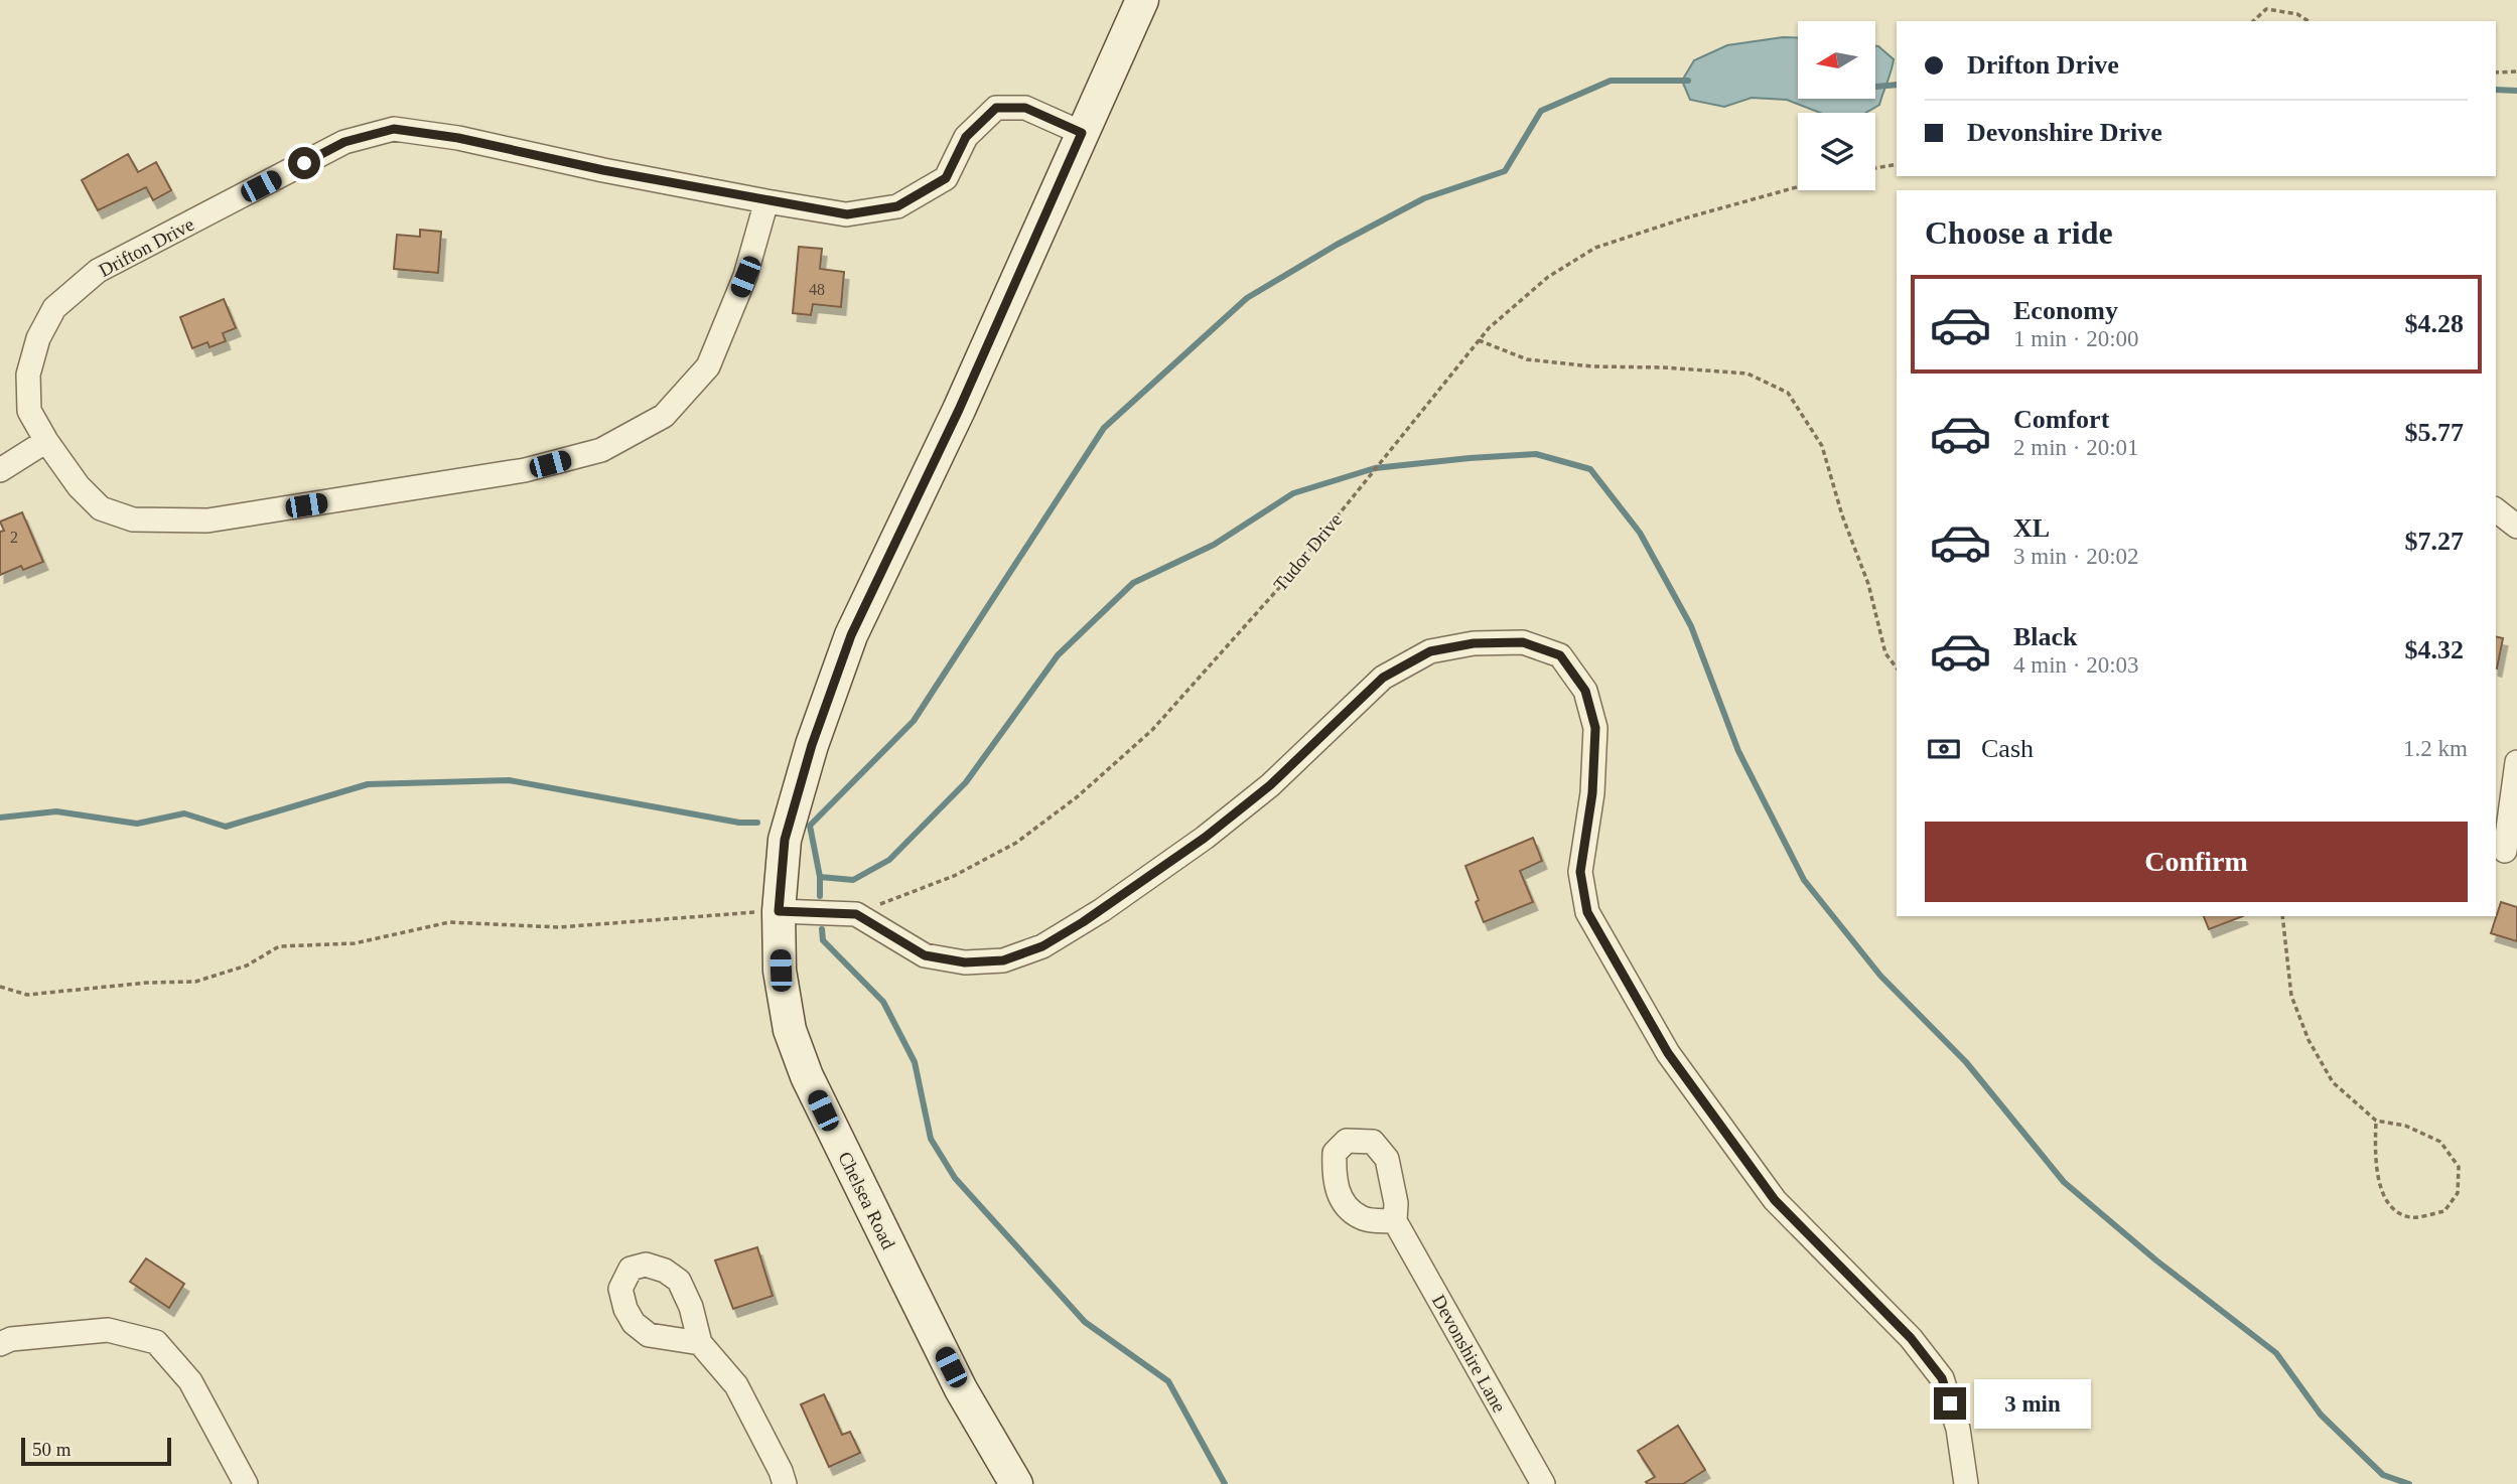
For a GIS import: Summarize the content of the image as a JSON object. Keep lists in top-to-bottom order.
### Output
{
  "streets": {
    "street": ["Drifton Drive", "Chelsea Road", "Devonshire Lane"],
    "path": ["Tudor Drive"]
  },
  "crossings": [
    ["Drifton Drive", "Chelsea Road"]
  ],
  "house_numbers": ["48", "2"],
  "scale_bar": "50 m",
  "north": "left",
  "page": {
    "banner": ["Drifton Drive", "Devonshire Drive"],
    "heading": "Choose a ride",
    "list": [
      {
        "name": "Economy",
        "note": "1 min · 20:00",
        "value": "$4.28"
      },
      {
        "name": "Comfort",
        "note": "2 min · 20:01",
        "value": "$5.77"
      },
      {
        "name": "XL",
        "note": "3 min · 20:02",
        "value": "$7.27"
      },
      {
        "name": "Black",
        "note": "4 min · 20:03",
        "value": "$4.32"
      }
    ],
    "pay": ["Cash", "1.2 km"],
    "buttons": "Confirm",
    "bubble": "3 min",
    "scale": "50 m"
  }
}
